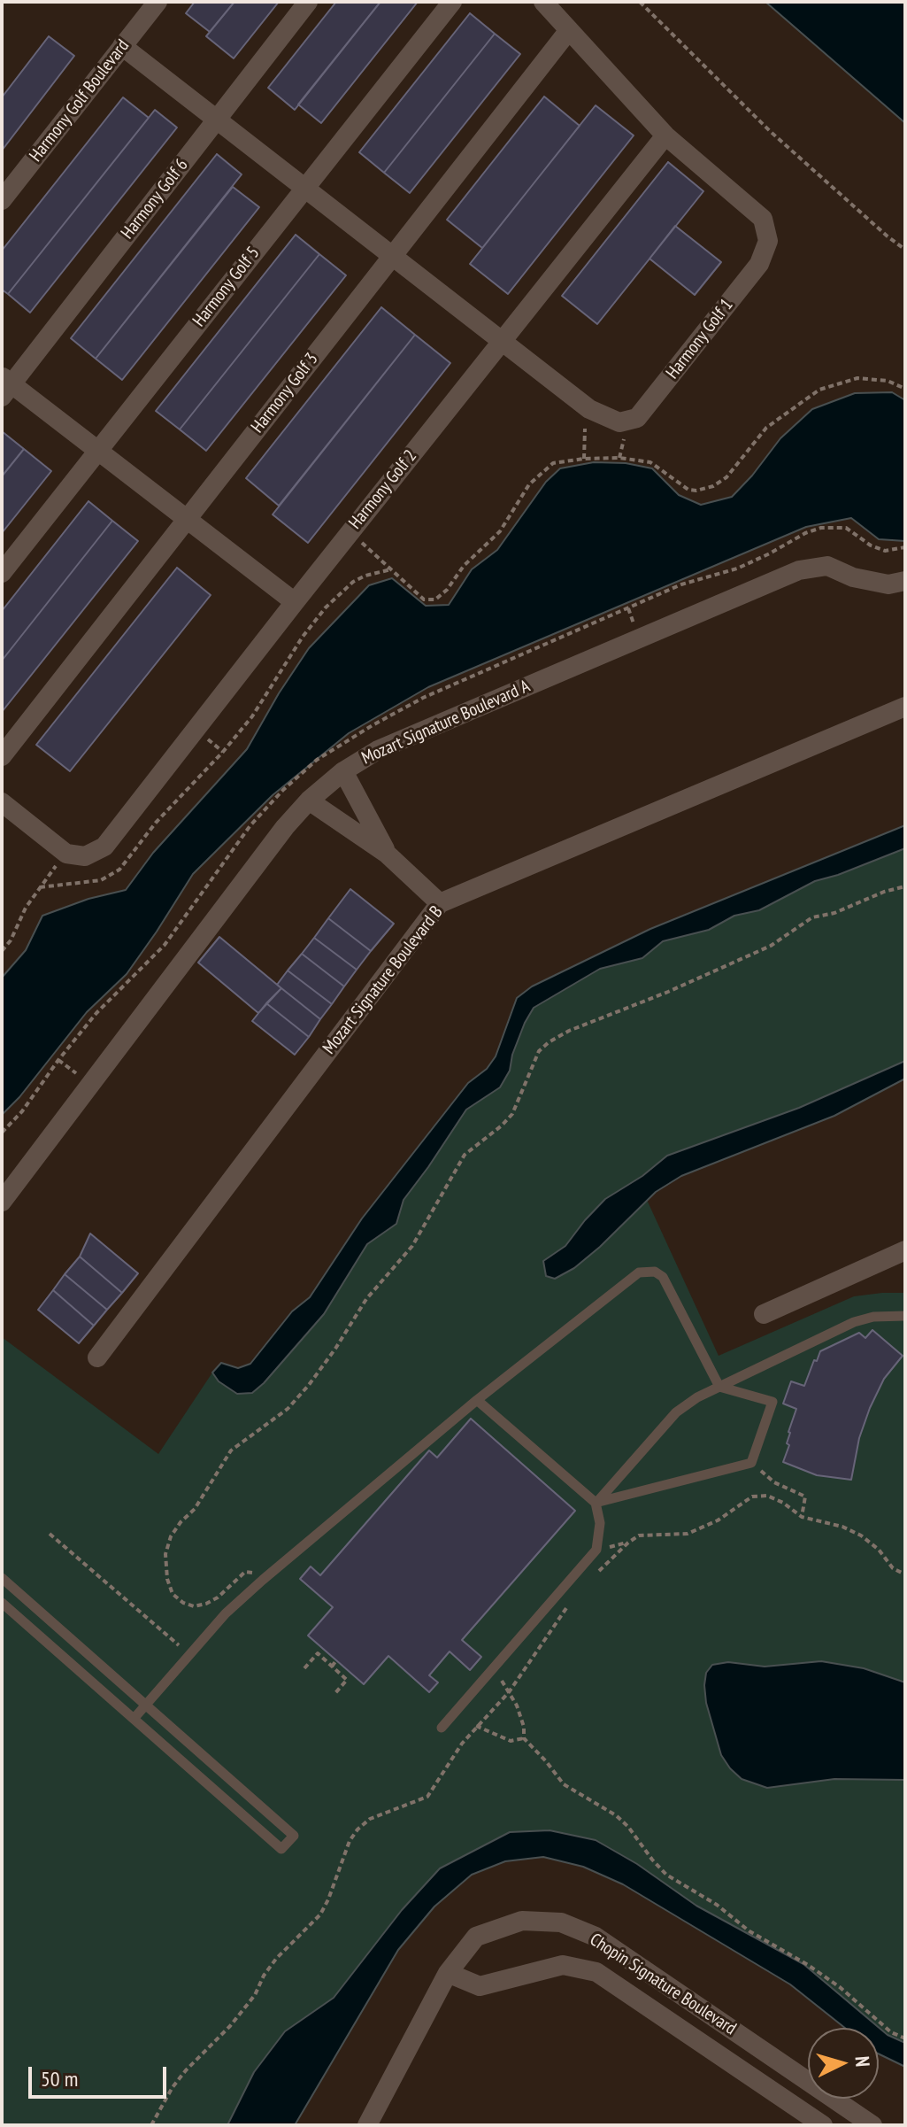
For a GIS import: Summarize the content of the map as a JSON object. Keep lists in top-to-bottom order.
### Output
{
  "streets": {
    "street": [
      "Harmony Golf Boulevard",
      "Harmony Golf 6",
      "Harmony Golf 5",
      "Harmony Golf 1",
      "Harmony Golf 3",
      "Harmony Golf 2",
      "Mozart Signature Boulevard A",
      "Mozart Signature Boulevard B",
      "Chopin Signature Boulevard"
    ]
  },
  "crossings": [
    ["Harmony Golf 1", "Harmony Golf 2"]
  ],
  "scale_bar": "50 m",
  "north": "right"
}
